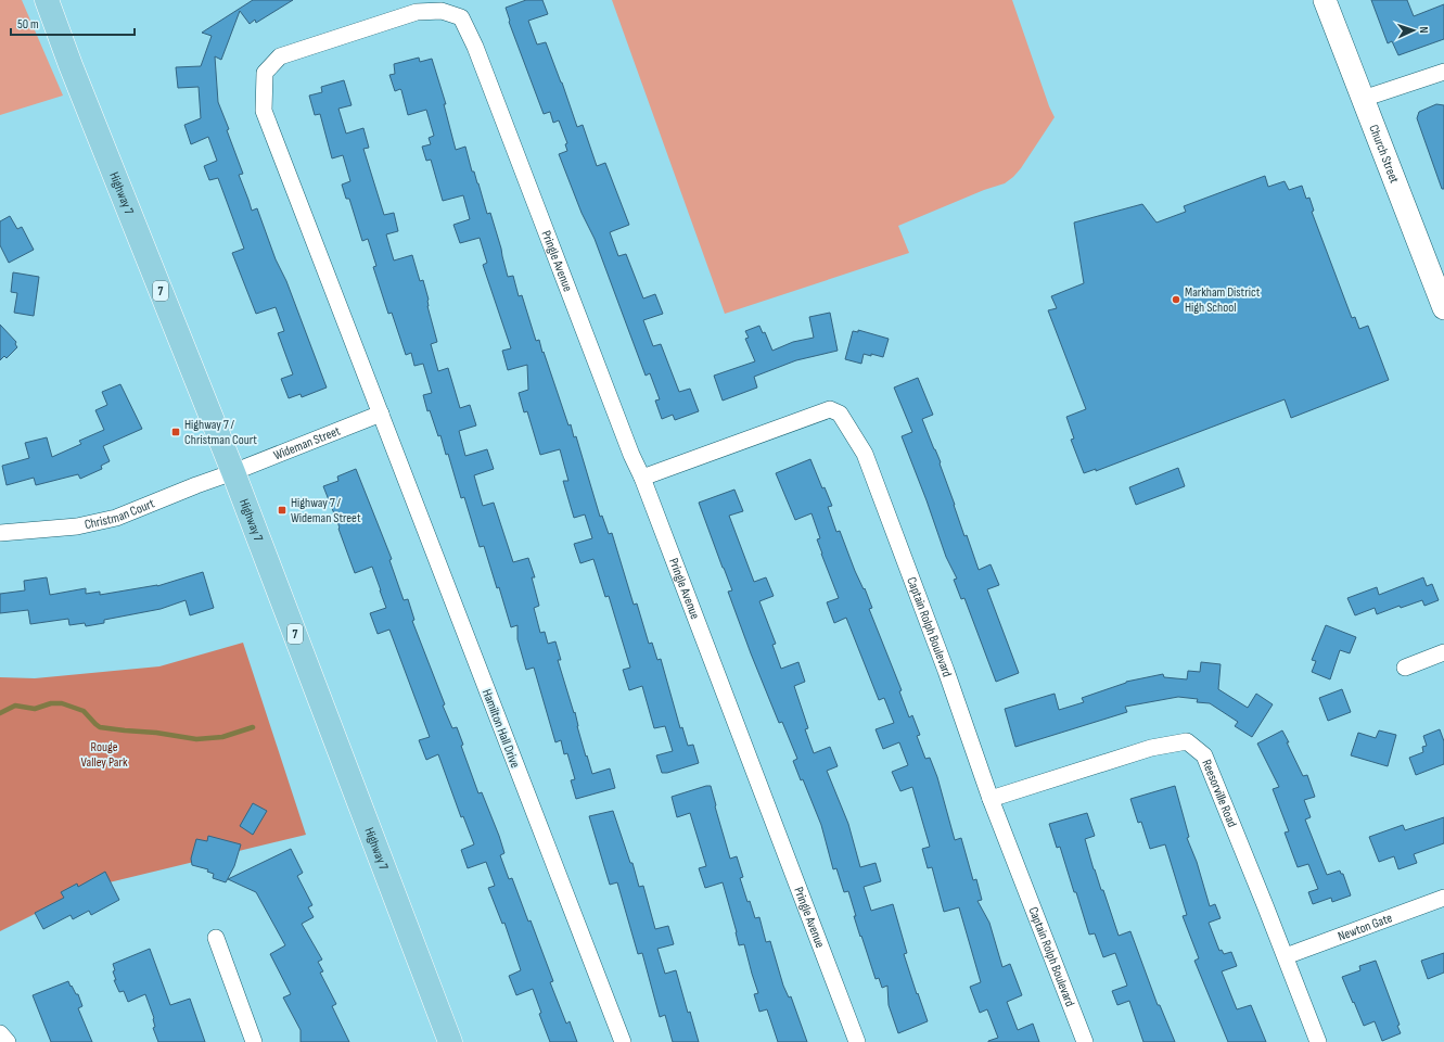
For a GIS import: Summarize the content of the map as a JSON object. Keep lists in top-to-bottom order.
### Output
{
  "streets": {
    "main road": ["Highway 7", "7"],
    "street": [
      "Church Street",
      "Pringle Avenue",
      "Wideman Street",
      "Christman Court",
      "Captain Rolph Boulevard",
      "Hamilton Hall Drive",
      "Reesorville Road",
      "Newton Gate"
    ]
  },
  "crossings": [
    ["Highway 7", "Wideman Street"],
    ["Highway 7", "Christman Court"],
    ["Pringle Avenue", "Wideman Street"],
    ["Pringle Avenue", "Captain Rolph Boulevard"],
    ["Pringle Avenue", "Hamilton Hall Drive"],
    ["Wideman Street", "Christman Court"],
    ["Wideman Street", "Hamilton Hall Drive"],
    ["Captain Rolph Boulevard", "Reesorville Road"],
    ["Reesorville Road", "Newton Gate"]
  ],
  "parks": ["Rouge Valley Park"],
  "places": {
    "other": ["Markham District High School"],
    "transit": ["Highway 7 / Christman Court", "Highway 7 / Wideman Street"]
  },
  "scale_bar": "50 m",
  "north": "right"
}
